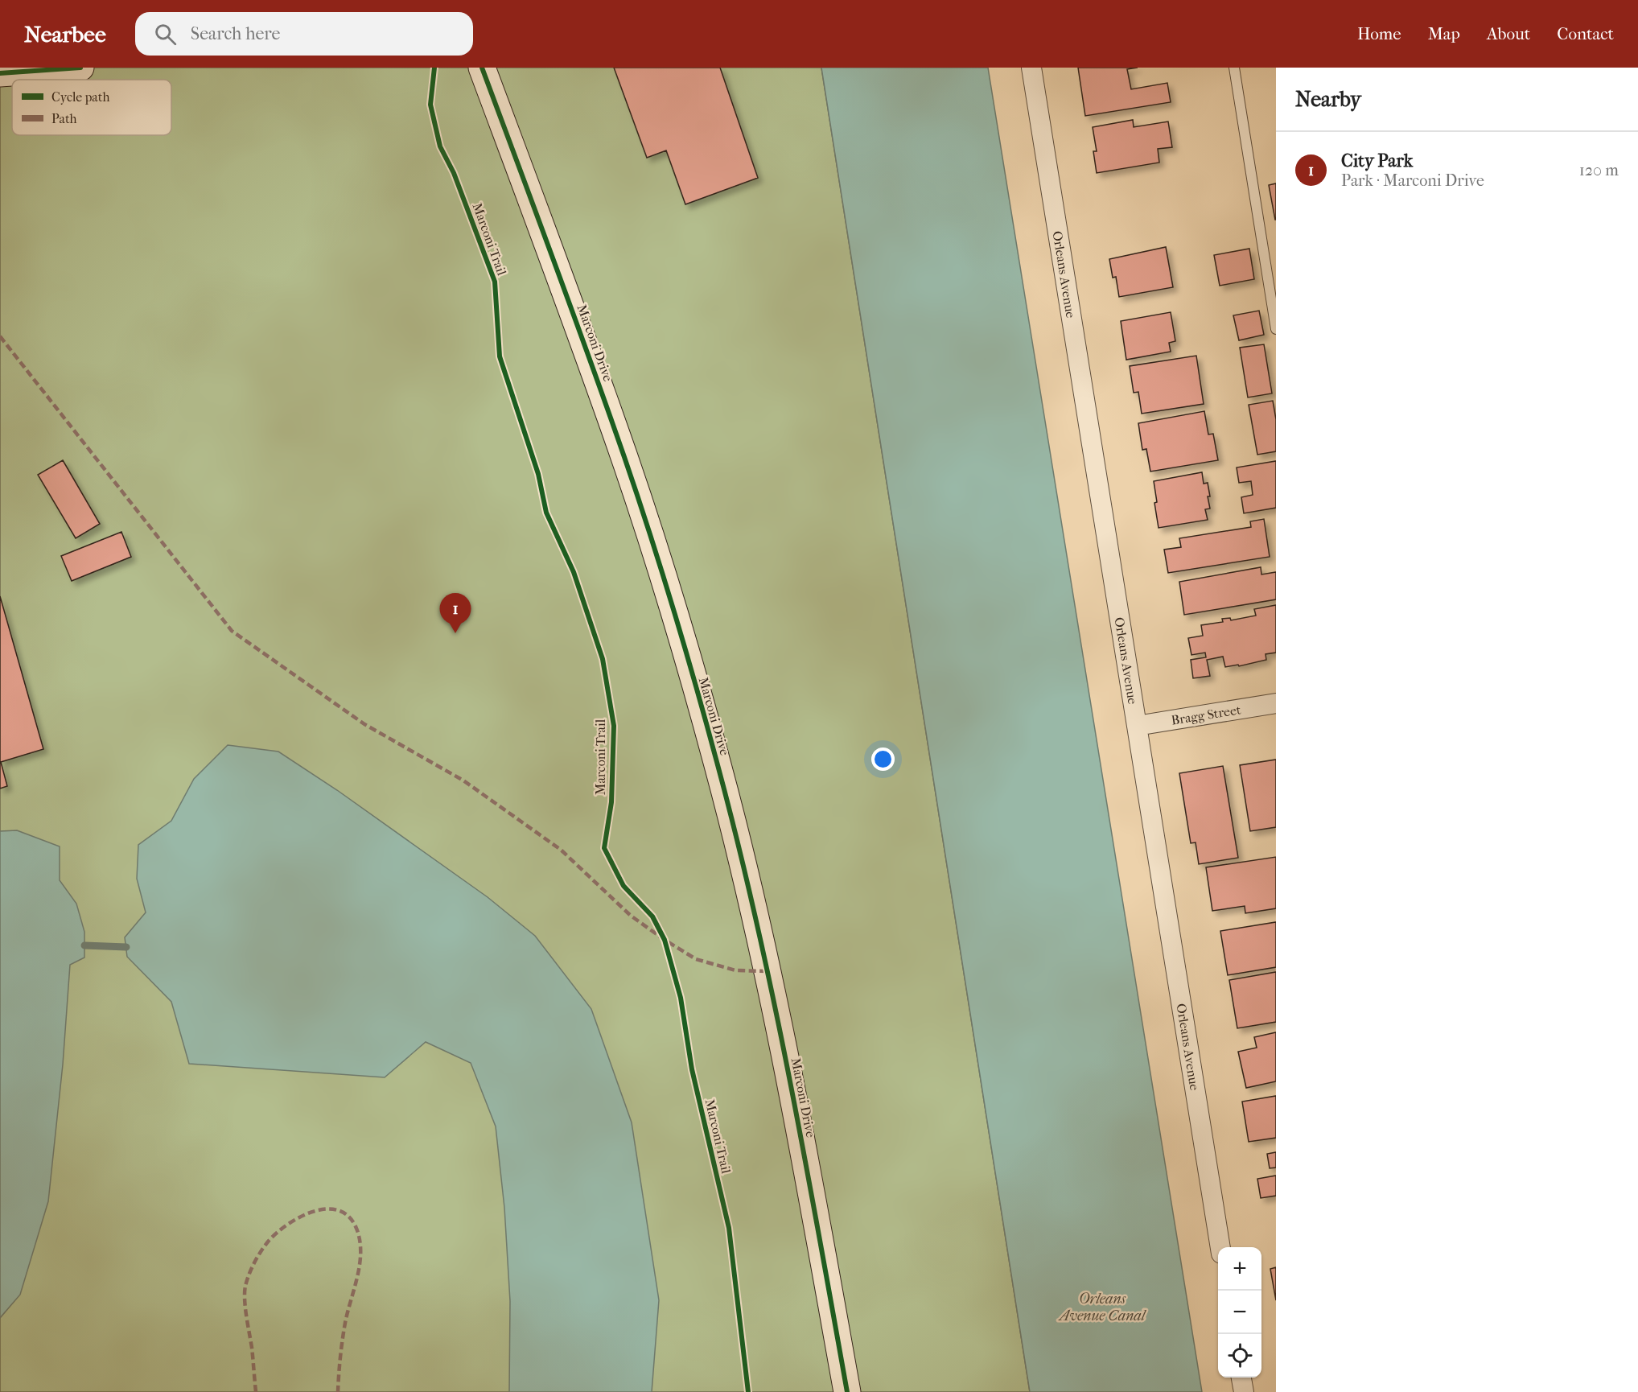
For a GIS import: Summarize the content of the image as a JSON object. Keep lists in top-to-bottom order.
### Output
{
  "streets": {
    "street": ["Orleans Avenue", "Marconi Drive", "Bragg Street"],
    "cycle path": ["Marconi Trail"]
  },
  "crossings": [
    ["Orleans Avenue", "Bragg Street"]
  ],
  "water": ["Orleans Avenue Canal"],
  "legend": ["Cycle path", "Path"],
  "page": {
    "header": "Nearbee",
    "search": "Search here",
    "nav": [
      "Home",
      "Map",
      "About",
      "Contact"
    ],
    "heading": "Nearby",
    "list": [
      {
        "mark": "1",
        "name": "City Park",
        "note": "Park · Marconi Drive",
        "value": "120 m"
      }
    ],
    "pins": "1",
    "map_buttons": ["+", "−"]
  }
}
